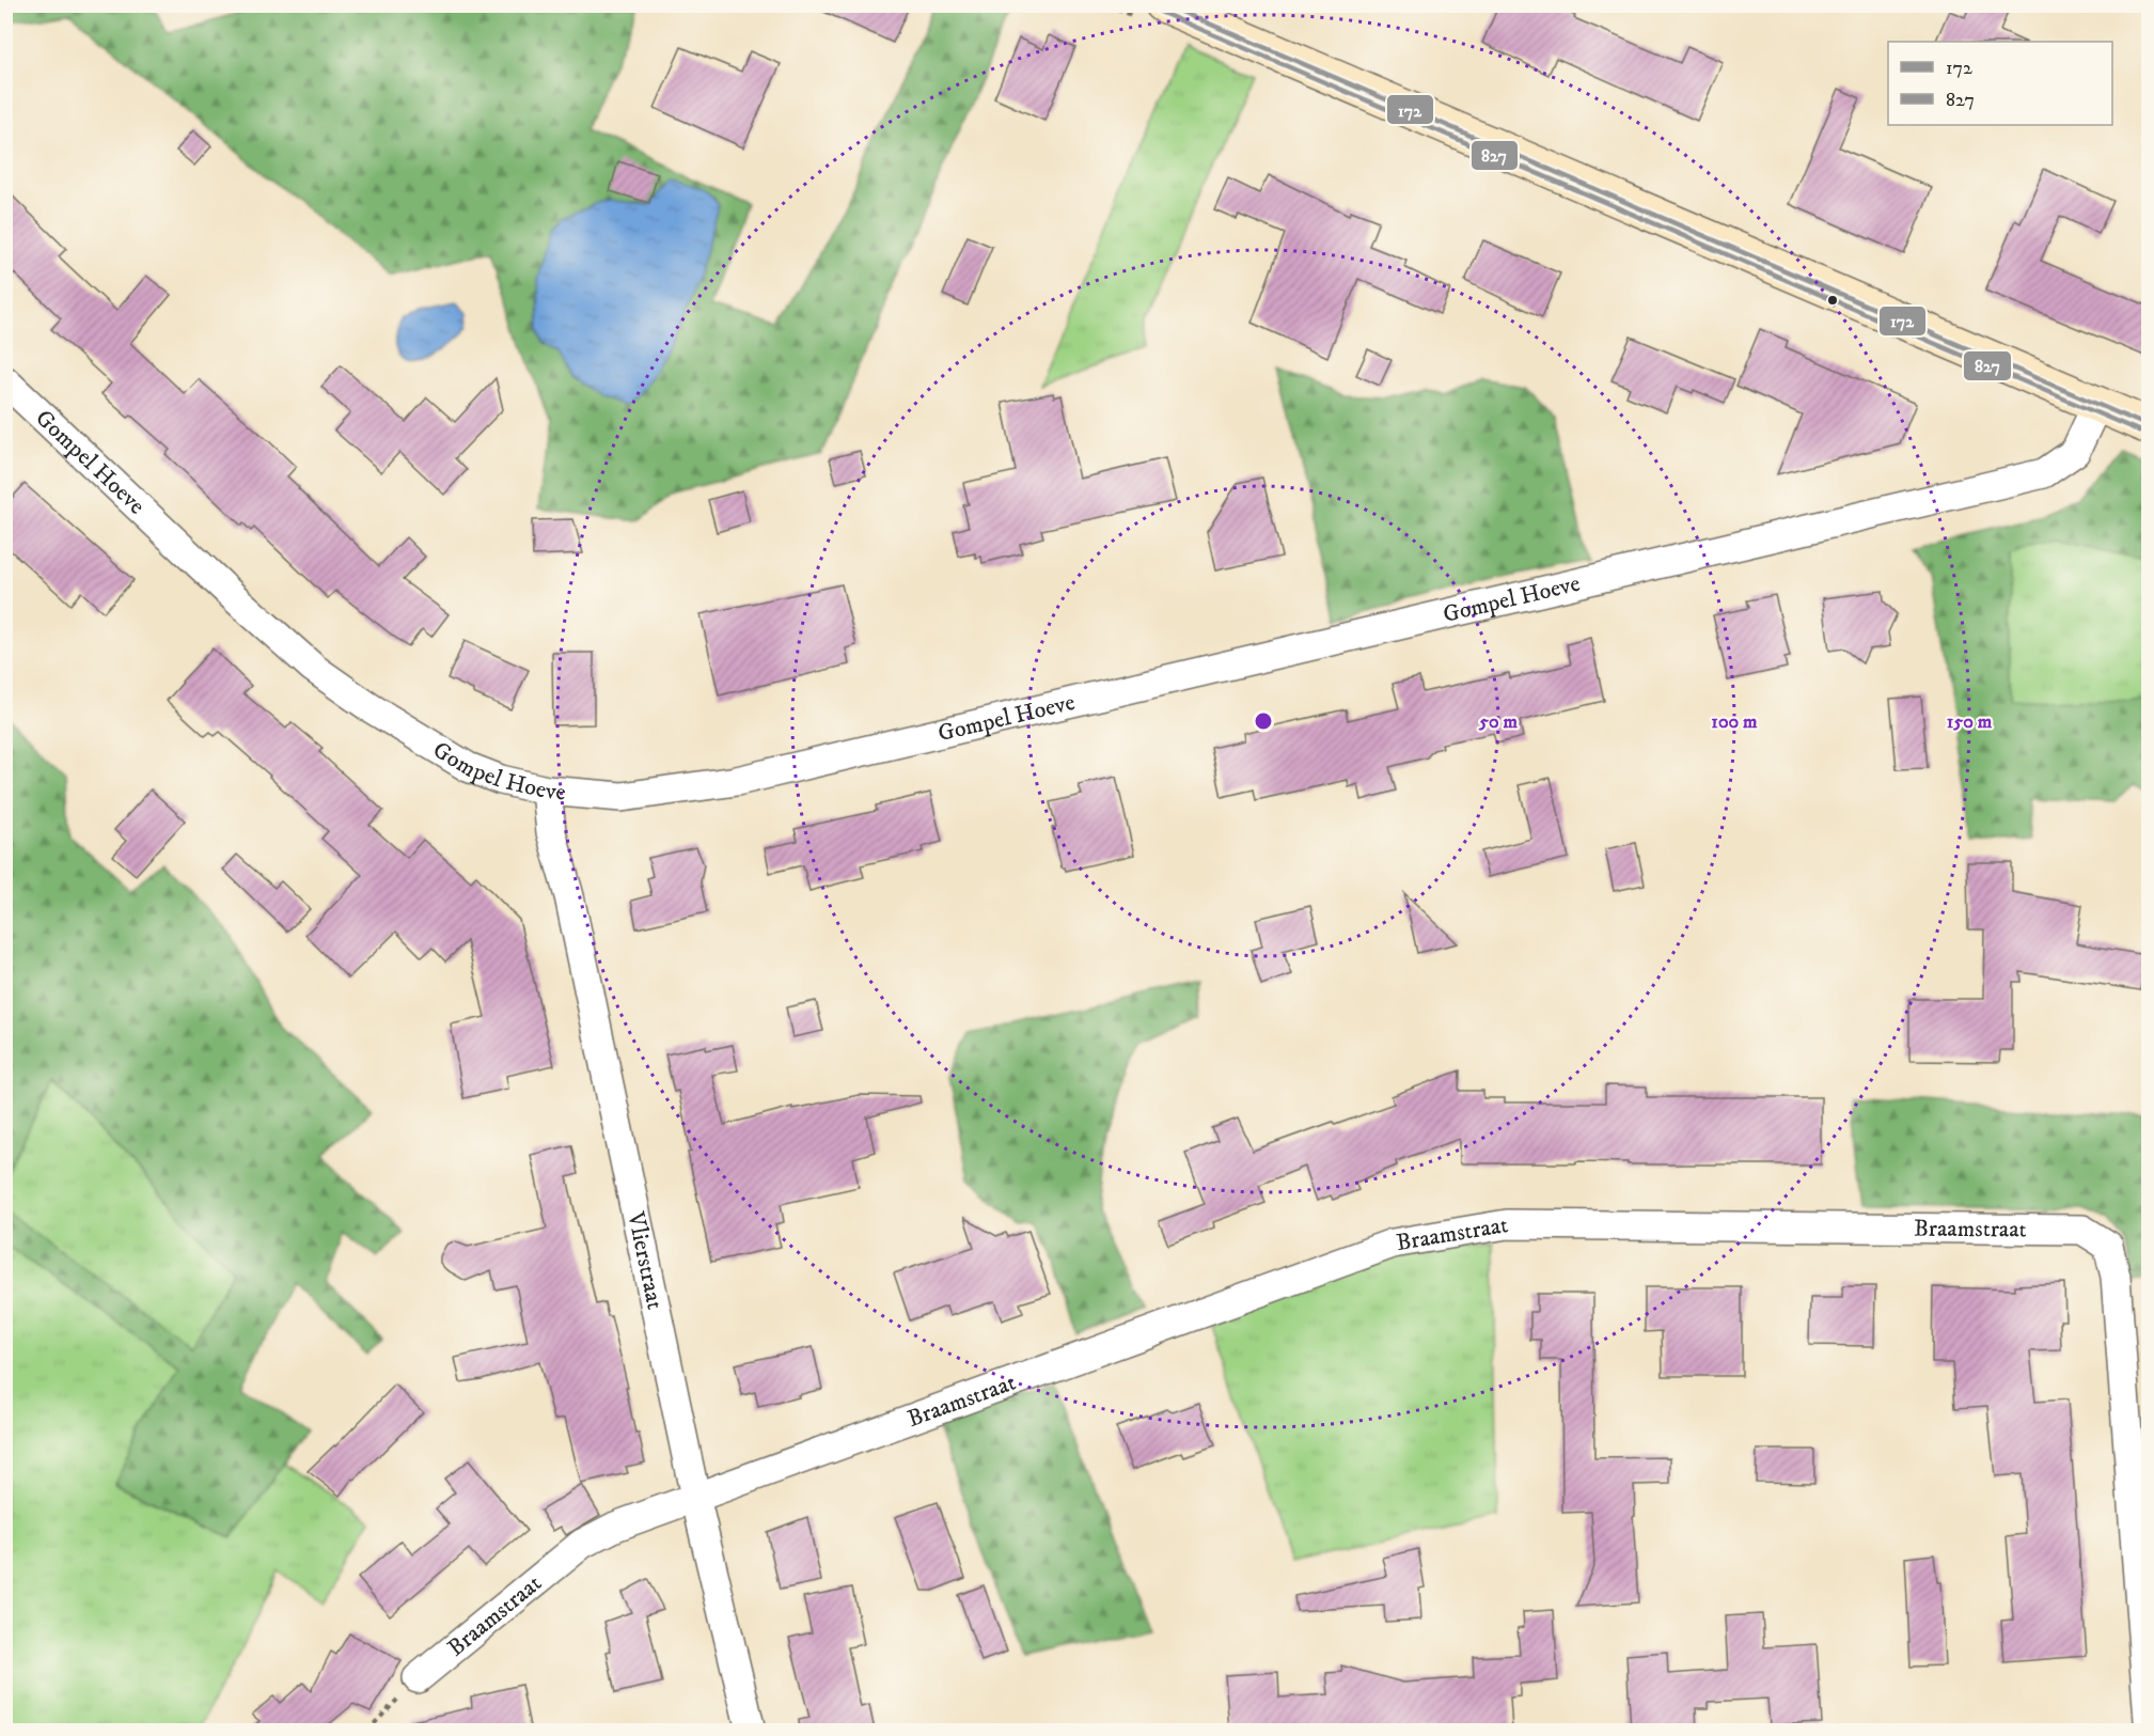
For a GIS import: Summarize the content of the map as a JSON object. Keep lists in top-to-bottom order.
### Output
{
  "streets": {
    "street": ["Gompel Hoeve", "Braamstraat", "Vlierstraat"]
  },
  "crossings": [
    ["Gompel Hoeve", "Vlierstraat"],
    ["Braamstraat", "Vlierstraat"]
  ],
  "lines": ["transit line 172", "transit line 827"],
  "legend": ["172", "827"],
  "rings": ["50 m", "100 m", "150 m"]
}
